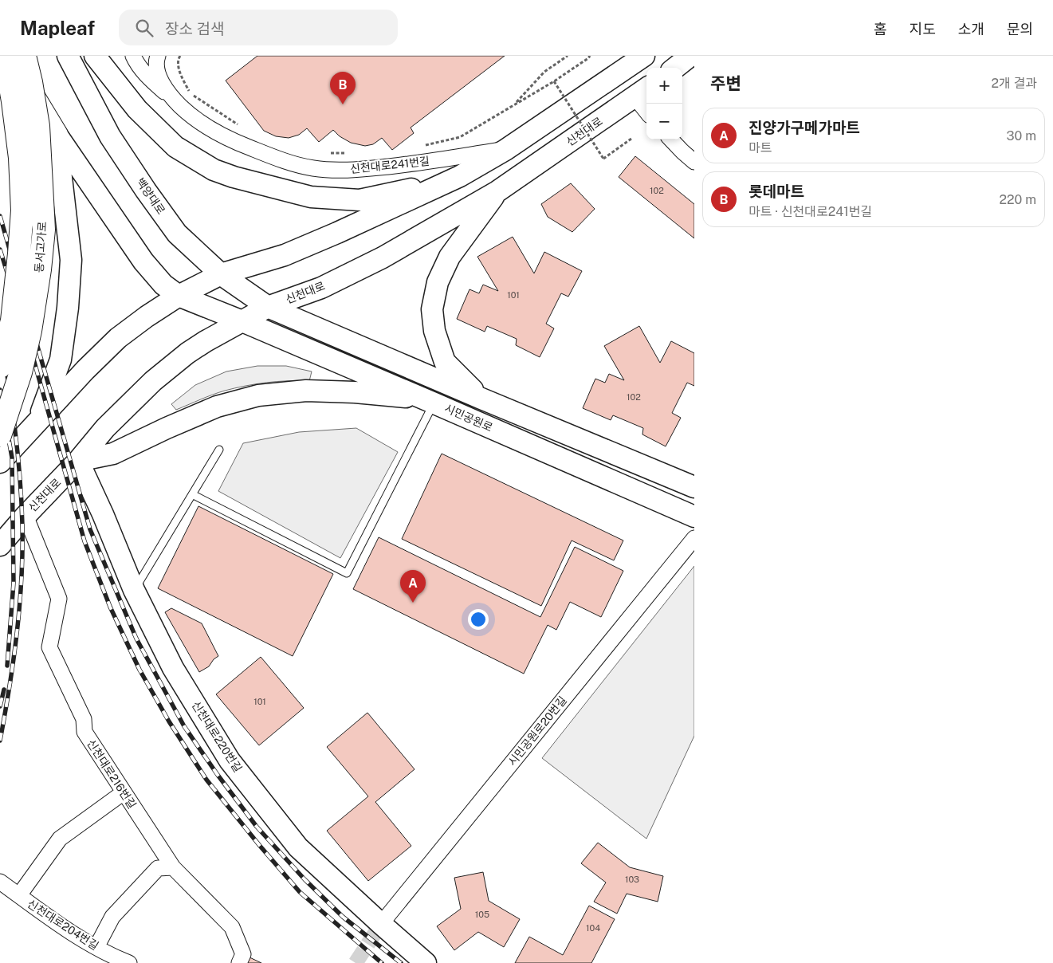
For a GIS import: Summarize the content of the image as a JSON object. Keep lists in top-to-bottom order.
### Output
{
  "streets": {
    "highway": ["동서고가로"],
    "main road": [
      "신천대로",
      "백양대로",
      "시민공원로",
      "신천대로220번길"
    ],
    "street": [
      "신천대로241번길",
      "시민공원로20번길",
      "신천대로216번길",
      "신천대로204번길"
    ]
  },
  "crossings": [
    ["신천대로", "백양대로"],
    ["신천대로", "시민공원로"],
    ["신천대로", "신천대로220번길"],
    ["신천대로", "신천대로216번길"],
    ["백양대로", "시민공원로"],
    ["시민공원로20번길", "신천대로220번길"],
    ["신천대로216번길", "신천대로204번길"]
  ],
  "house_numbers": [
    "102",
    "101",
    "102",
    "101",
    "103",
    "105",
    "104"
  ],
  "page": {
    "header": "Mapleaf",
    "search": "장소 검색",
    "nav": [
      "홈",
      "지도",
      "소개",
      "문의"
    ],
    "heading": ["주변", "2개 결과"],
    "map_buttons": ["+", "−"],
    "pins": ["B", "A"],
    "list": [
      {
        "mark": "A",
        "name": "진양가구메가마트",
        "note": "마트",
        "value": "30 m"
      },
      {
        "mark": "B",
        "name": "롯데마트",
        "note": "마트 · 신천대로241번길",
        "value": "220 m"
      }
    ]
  }
}
